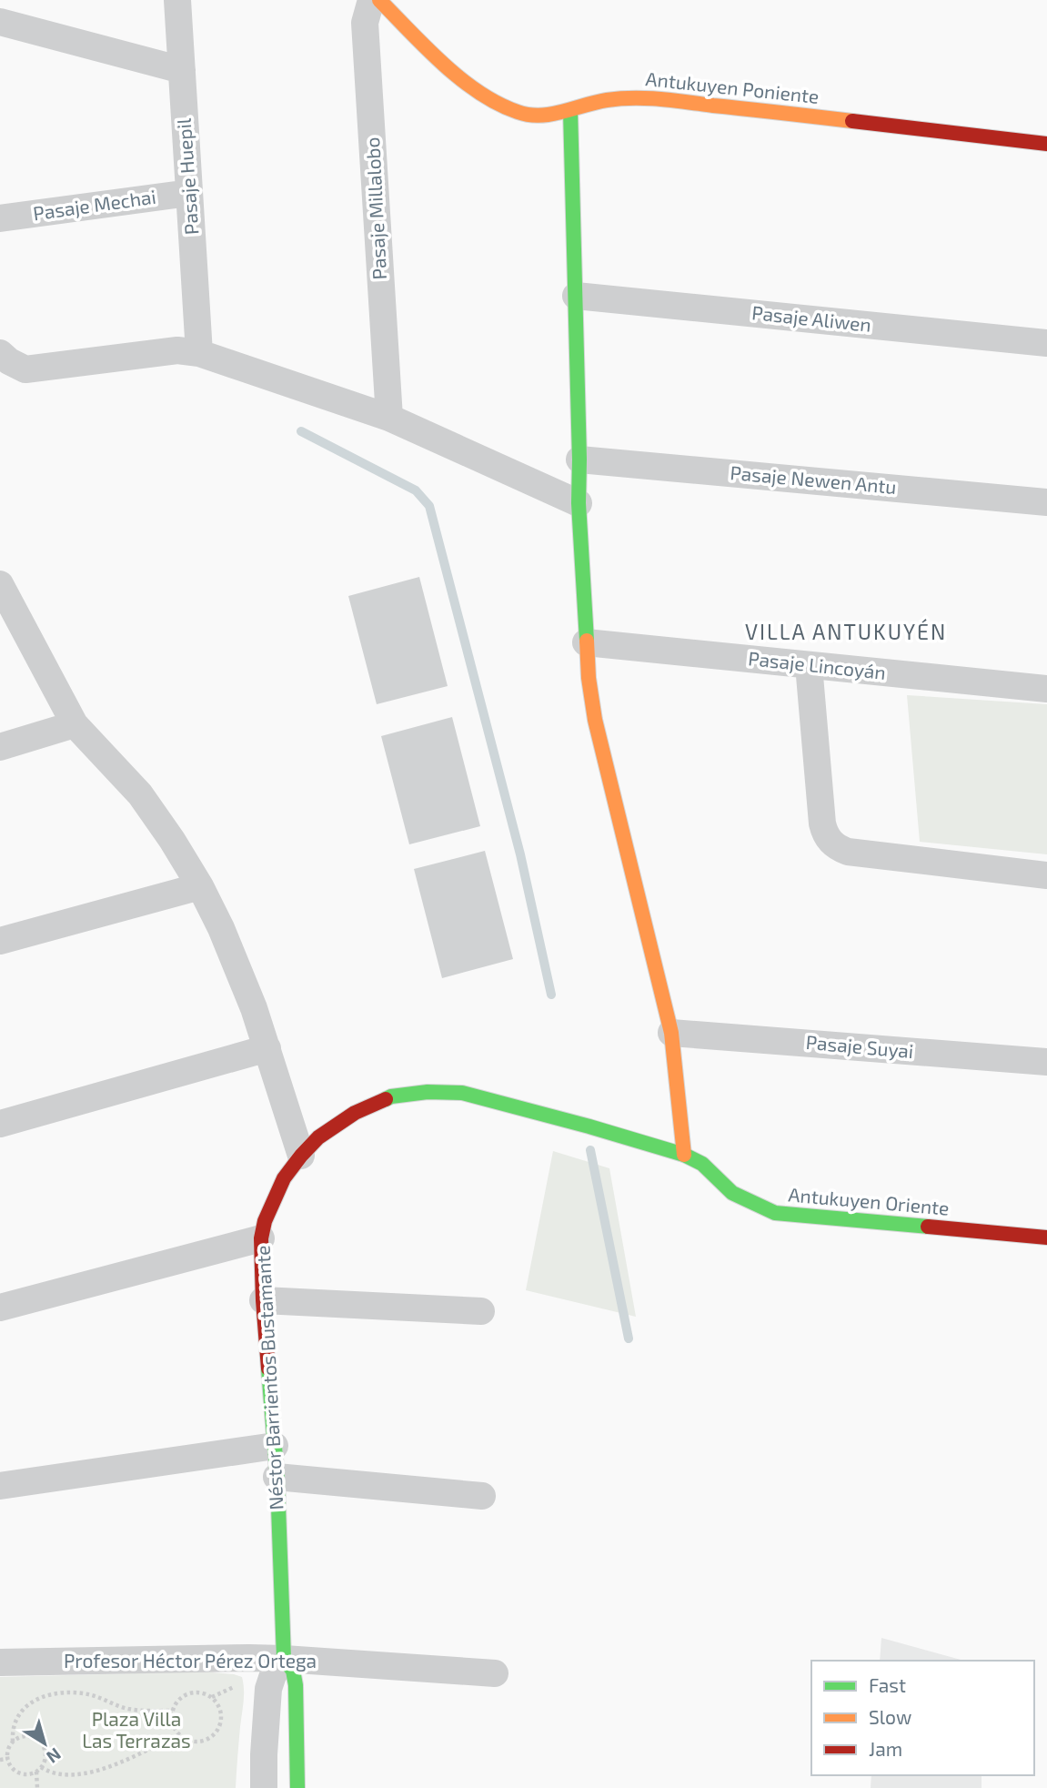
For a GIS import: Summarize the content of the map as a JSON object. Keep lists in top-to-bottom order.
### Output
{
  "streets": {
    "street": [
      "Antukuyen Poniente",
      "Pasaje Huepil",
      "Pasaje Mechai",
      "Pasaje Millalobo",
      "Pasaje Aliwen",
      "Pasaje Newen Antu",
      "Pasaje Lincoyán",
      "Pasaje Suyai",
      "Antukuyen Oriente",
      "Néstor Barrientos Bustamante",
      "Profesor Héctor Pérez Ortega"
    ]
  },
  "crossings": [
    ["Pasaje Huepil", "Pasaje Mechai"],
    ["Antukuyen Oriente", "Néstor Barrientos Bustamante"],
    ["Néstor Barrientos Bustamante", "Profesor Héctor Pérez Ortega"]
  ],
  "districts": ["VILLA ANTUKUYÉN"],
  "parks": ["Plaza Villa Las Terrazas"],
  "legend": ["Fast", "Slow", "Jam"],
  "north": "bottom right"
}
